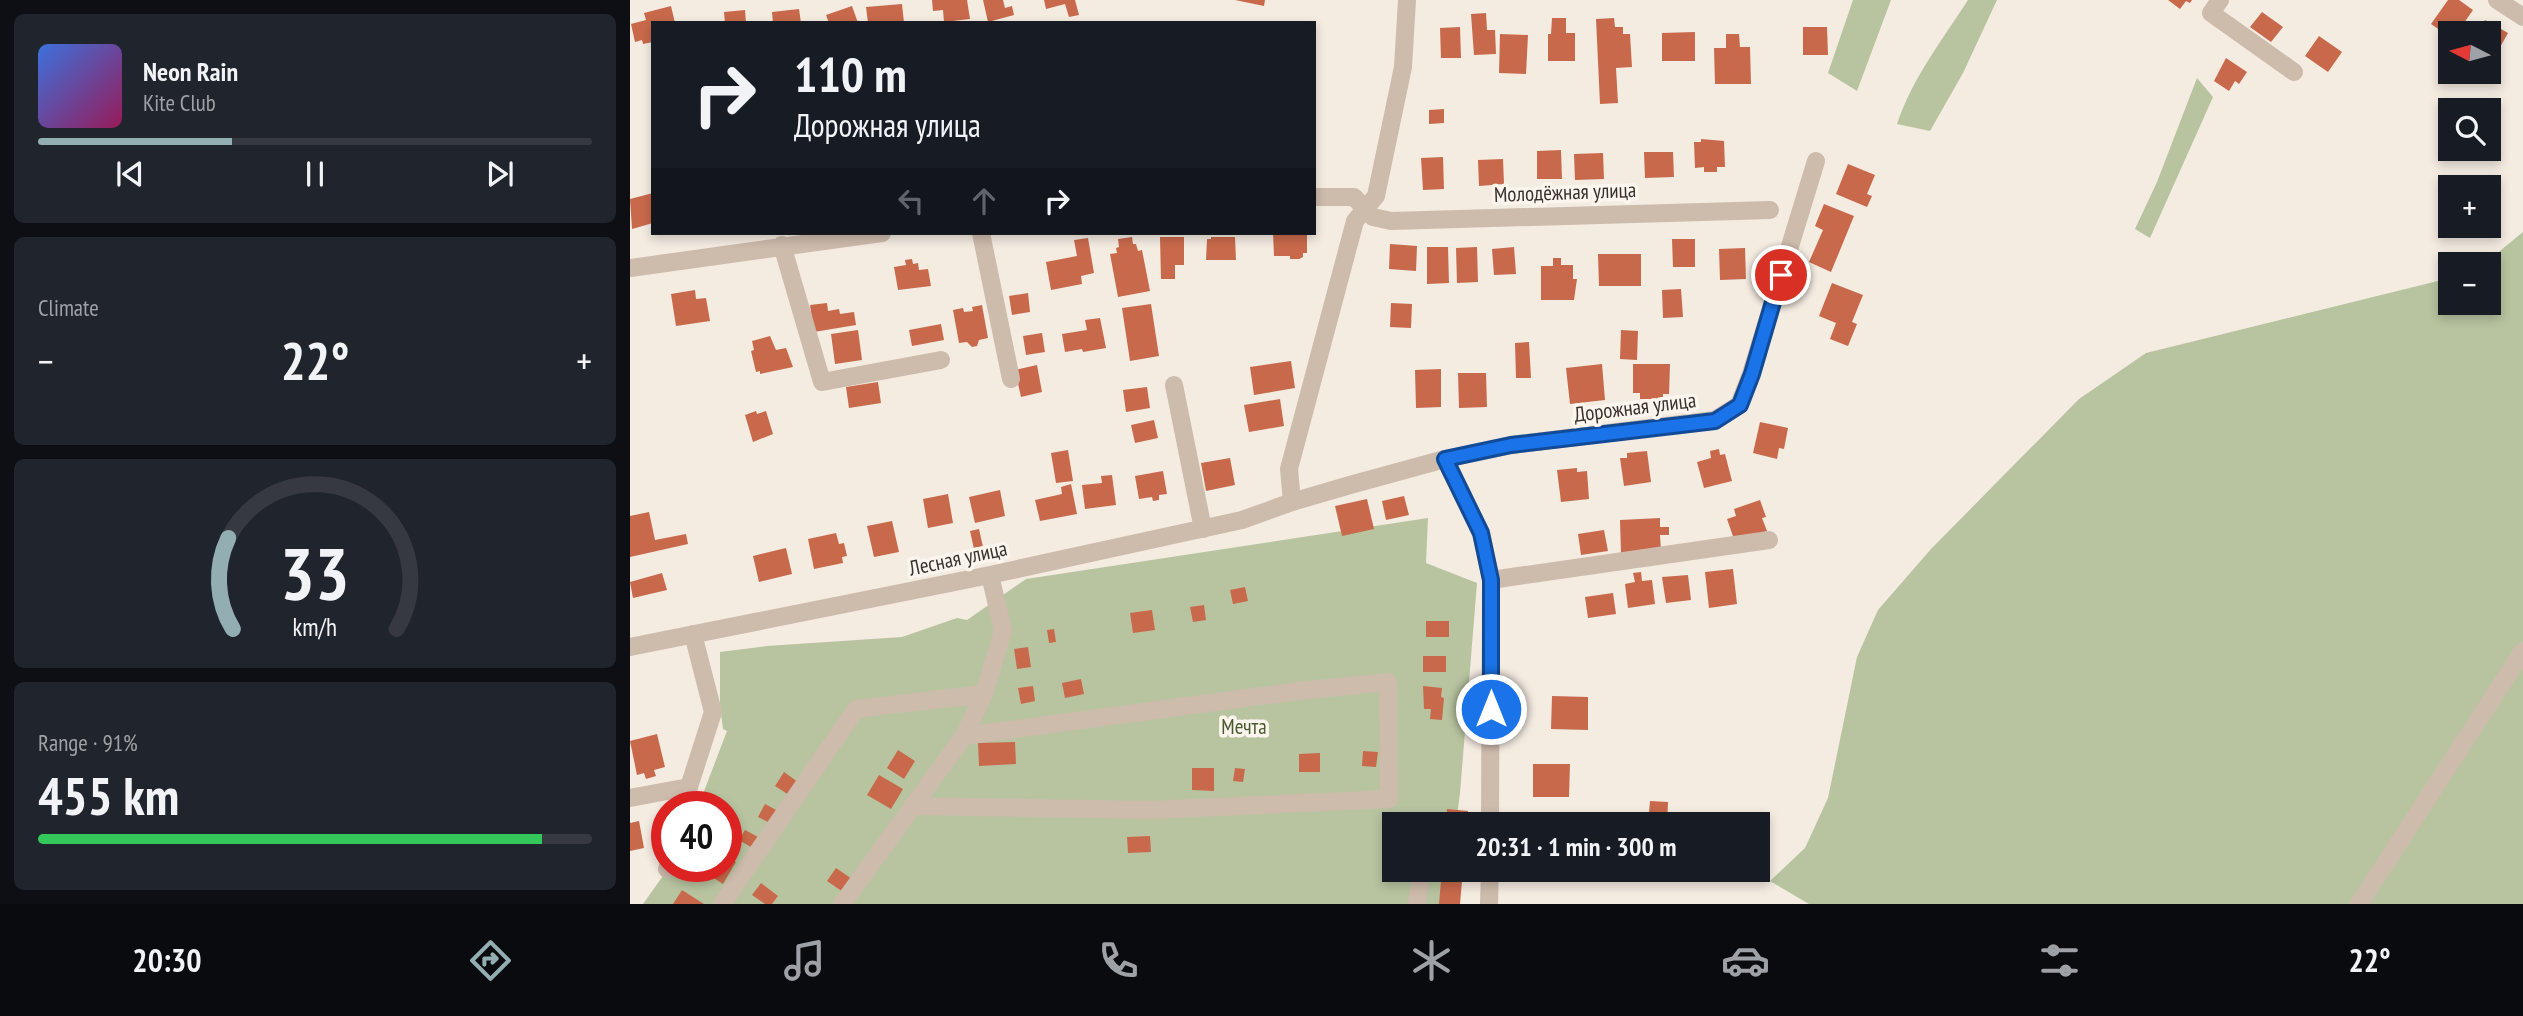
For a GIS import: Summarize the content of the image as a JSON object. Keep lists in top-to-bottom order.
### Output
{
  "streets": {
    "street": ["Молодёжная улица", "Дорожная улица", "Лесная улица"]
  },
  "crossings": [
    ["Дорожная улица", "Лесная улица"]
  ],
  "parks": ["Мечта"],
  "north": "left",
  "page": {
    "map_buttons": ["+", "−"],
    "turn": ["110 m", "Дорожная улица"],
    "song": ["Neon Rain", "Kite Club"],
    "tile": [
      "Climate",
      ["Range · 91%", "455 km"]
    ],
    "heat": ["−", "22°", "+"],
    "limit": "40",
    "trip": "20:31 · 1 min · 300 m",
    "tabs": ["20:30", "22°"],
    "gauge": ["33", "km/h"]
  }
}
